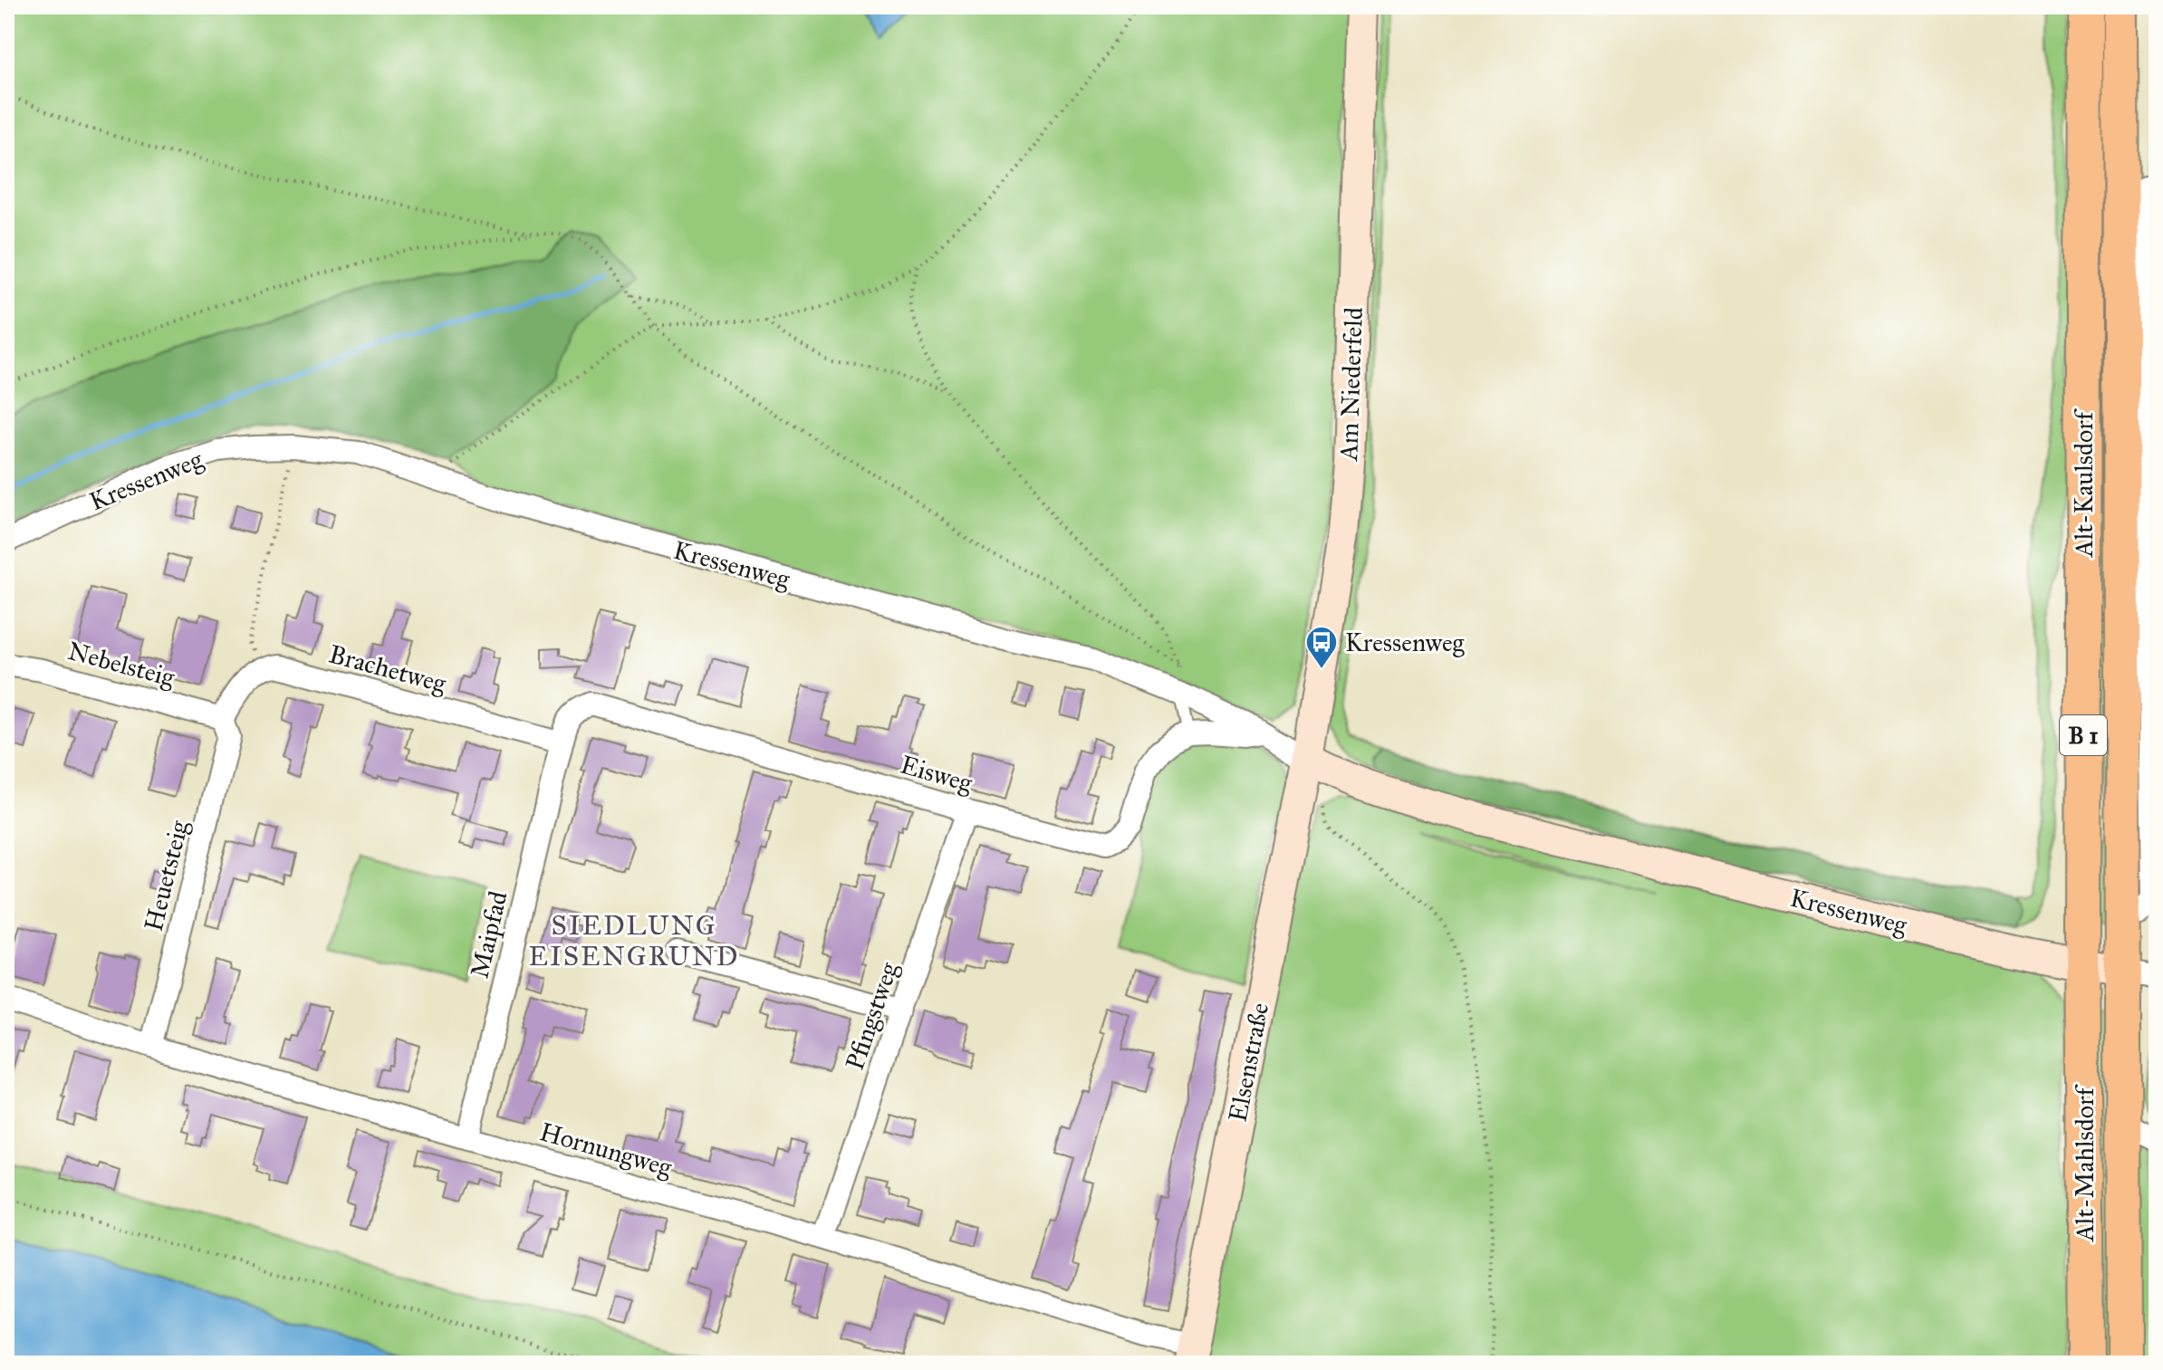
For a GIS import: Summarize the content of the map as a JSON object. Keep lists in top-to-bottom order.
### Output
{
  "streets": {
    "main road": ["Alt-Kaulsdorf", "B 1", "Alt-Mahlsdorf"],
    "street": [
      "Am Niederfeld",
      "Kressenweg",
      "Nebelsteig",
      "Brachetweg",
      "Eisweg",
      "Heuetsteig",
      "Maipfad",
      "Pfingstweg",
      "Elsenstraße",
      "Hornungweg"
    ]
  },
  "crossings": [
    ["Am Niederfeld", "Kressenweg"],
    ["Am Niederfeld", "Elsenstraße"],
    ["Kressenweg", "Alt-Kaulsdorf"],
    ["Kressenweg", "Elsenstraße"],
    ["Kressenweg", "Alt-Mahlsdorf"],
    ["Alt-Kaulsdorf", "Alt-Mahlsdorf"],
    ["Nebelsteig", "Heuetsteig"],
    ["Brachetweg", "Eisweg"],
    ["Brachetweg", "Maipfad"],
    ["Eisweg", "Maipfad"],
    ["Eisweg", "Pfingstweg"],
    ["Heuetsteig", "Hornungweg"],
    ["Maipfad", "Hornungweg"],
    ["Pfingstweg", "Hornungweg"],
    ["Elsenstraße", "Hornungweg"]
  ],
  "districts": ["SIEDLUNG EISENGRUND"],
  "places": {
    "bus stop": ["Kressenweg"]
  }
}
